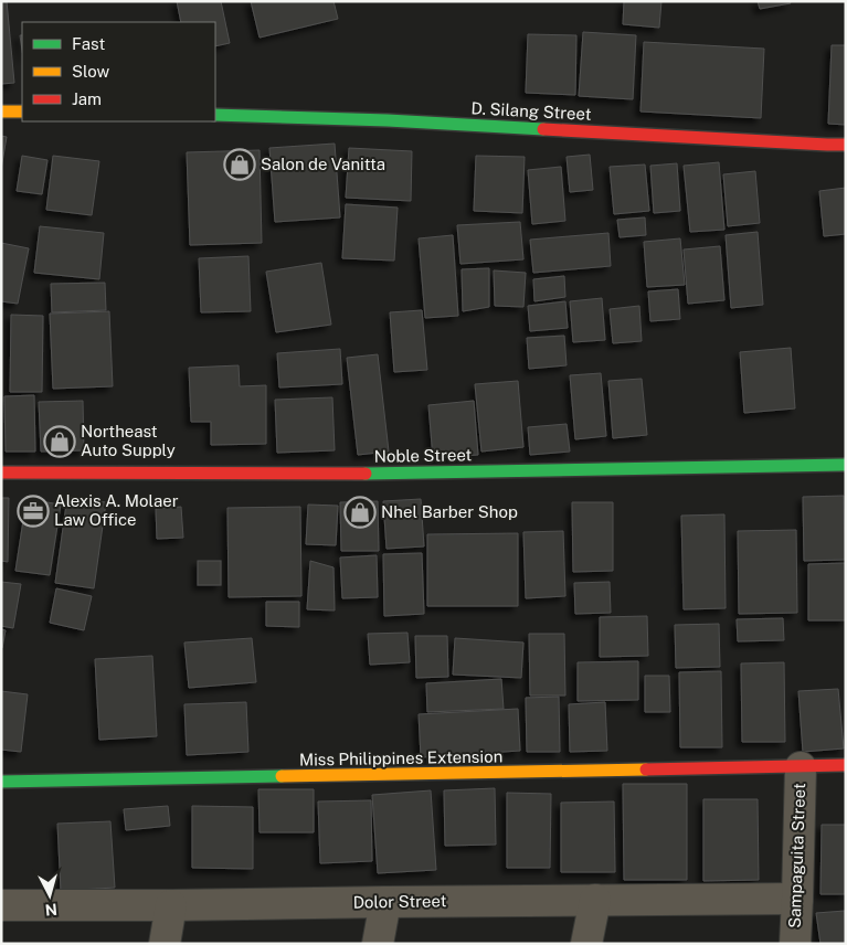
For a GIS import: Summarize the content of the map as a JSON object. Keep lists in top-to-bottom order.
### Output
{
  "streets": {
    "street": [
      "D. Silang Street",
      "Noble Street",
      "Miss Philippines Extension",
      "Sampaguita Street",
      "Dolor Street"
    ]
  },
  "crossings": [
    ["Miss Philippines Extension", "Sampaguita Street"],
    ["Sampaguita Street", "Dolor Street"]
  ],
  "places": {
    "shop": ["Salon de Vanitta", "Northeast Auto Supply", "Nhel Barber Shop"],
    "office": ["Alexis A. Molaer Law Office"]
  },
  "legend": ["Fast", "Slow", "Jam"],
  "north": "bottom"
}
